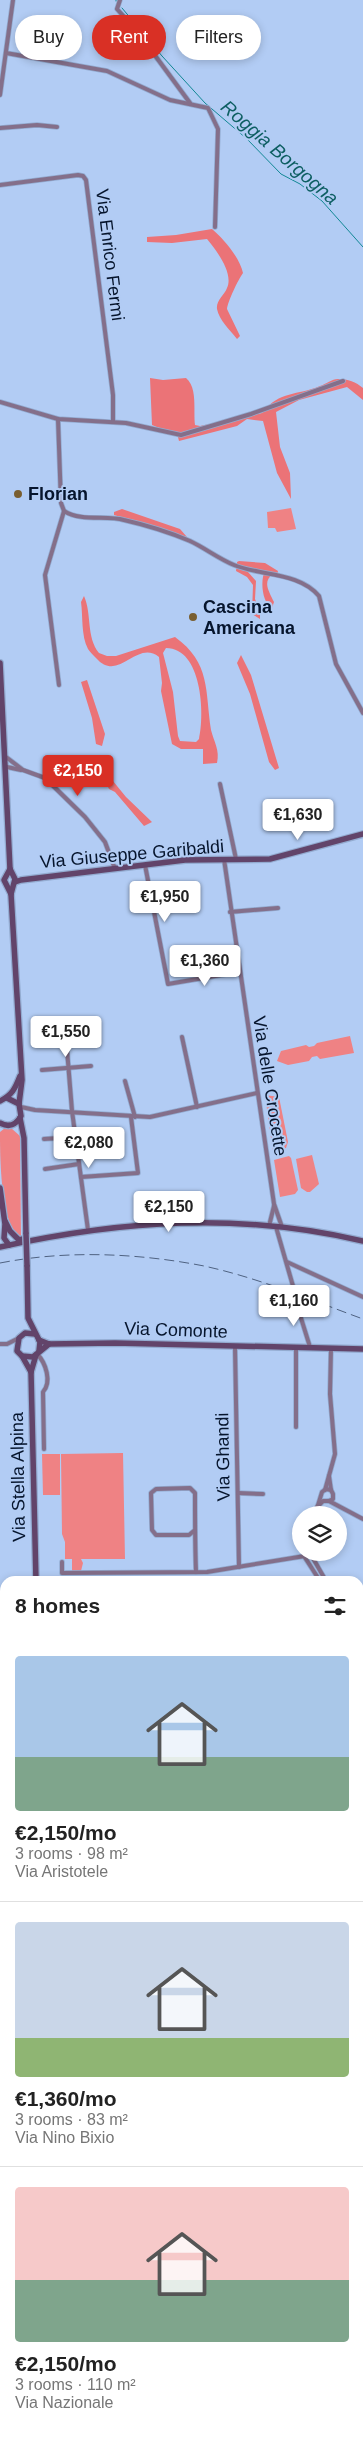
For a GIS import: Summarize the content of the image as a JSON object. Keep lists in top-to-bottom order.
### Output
{
  "streets": {
    "street": [
      "Via Enrico Fermi",
      "Via Giuseppe Garibaldi",
      "Via delle Crocette",
      "Via Comonte",
      "Via Ghandi",
      "Via Stella Alpina"
    ]
  },
  "crossings": [
    ["Via Giuseppe Garibaldi", "Via delle Crocette"],
    ["Via Comonte", "Via Ghandi"]
  ],
  "water": ["Roggia Borgogna"],
  "places": ["Florian", "Cascina Americana"],
  "page": {
    "chip": ["Buy", "Rent", "Filters"],
    "price": [
      "€2,150",
      "€1,630",
      "€1,950",
      "€1,360",
      "€1,550",
      "€2,080",
      "€2,150",
      "€1,160"
    ],
    "heading": "8 homes",
    "list": [
      {
        "name": "€2,150/mo",
        "note": "3 rooms · 98 m² · Via Aristotele"
      },
      {
        "name": "€1,360/mo",
        "note": "3 rooms · 83 m² · Via Nino Bixio"
      },
      {
        "name": "€2,150/mo",
        "note": "3 rooms · 110 m² · Via Nazionale"
      }
    ]
  }
}
